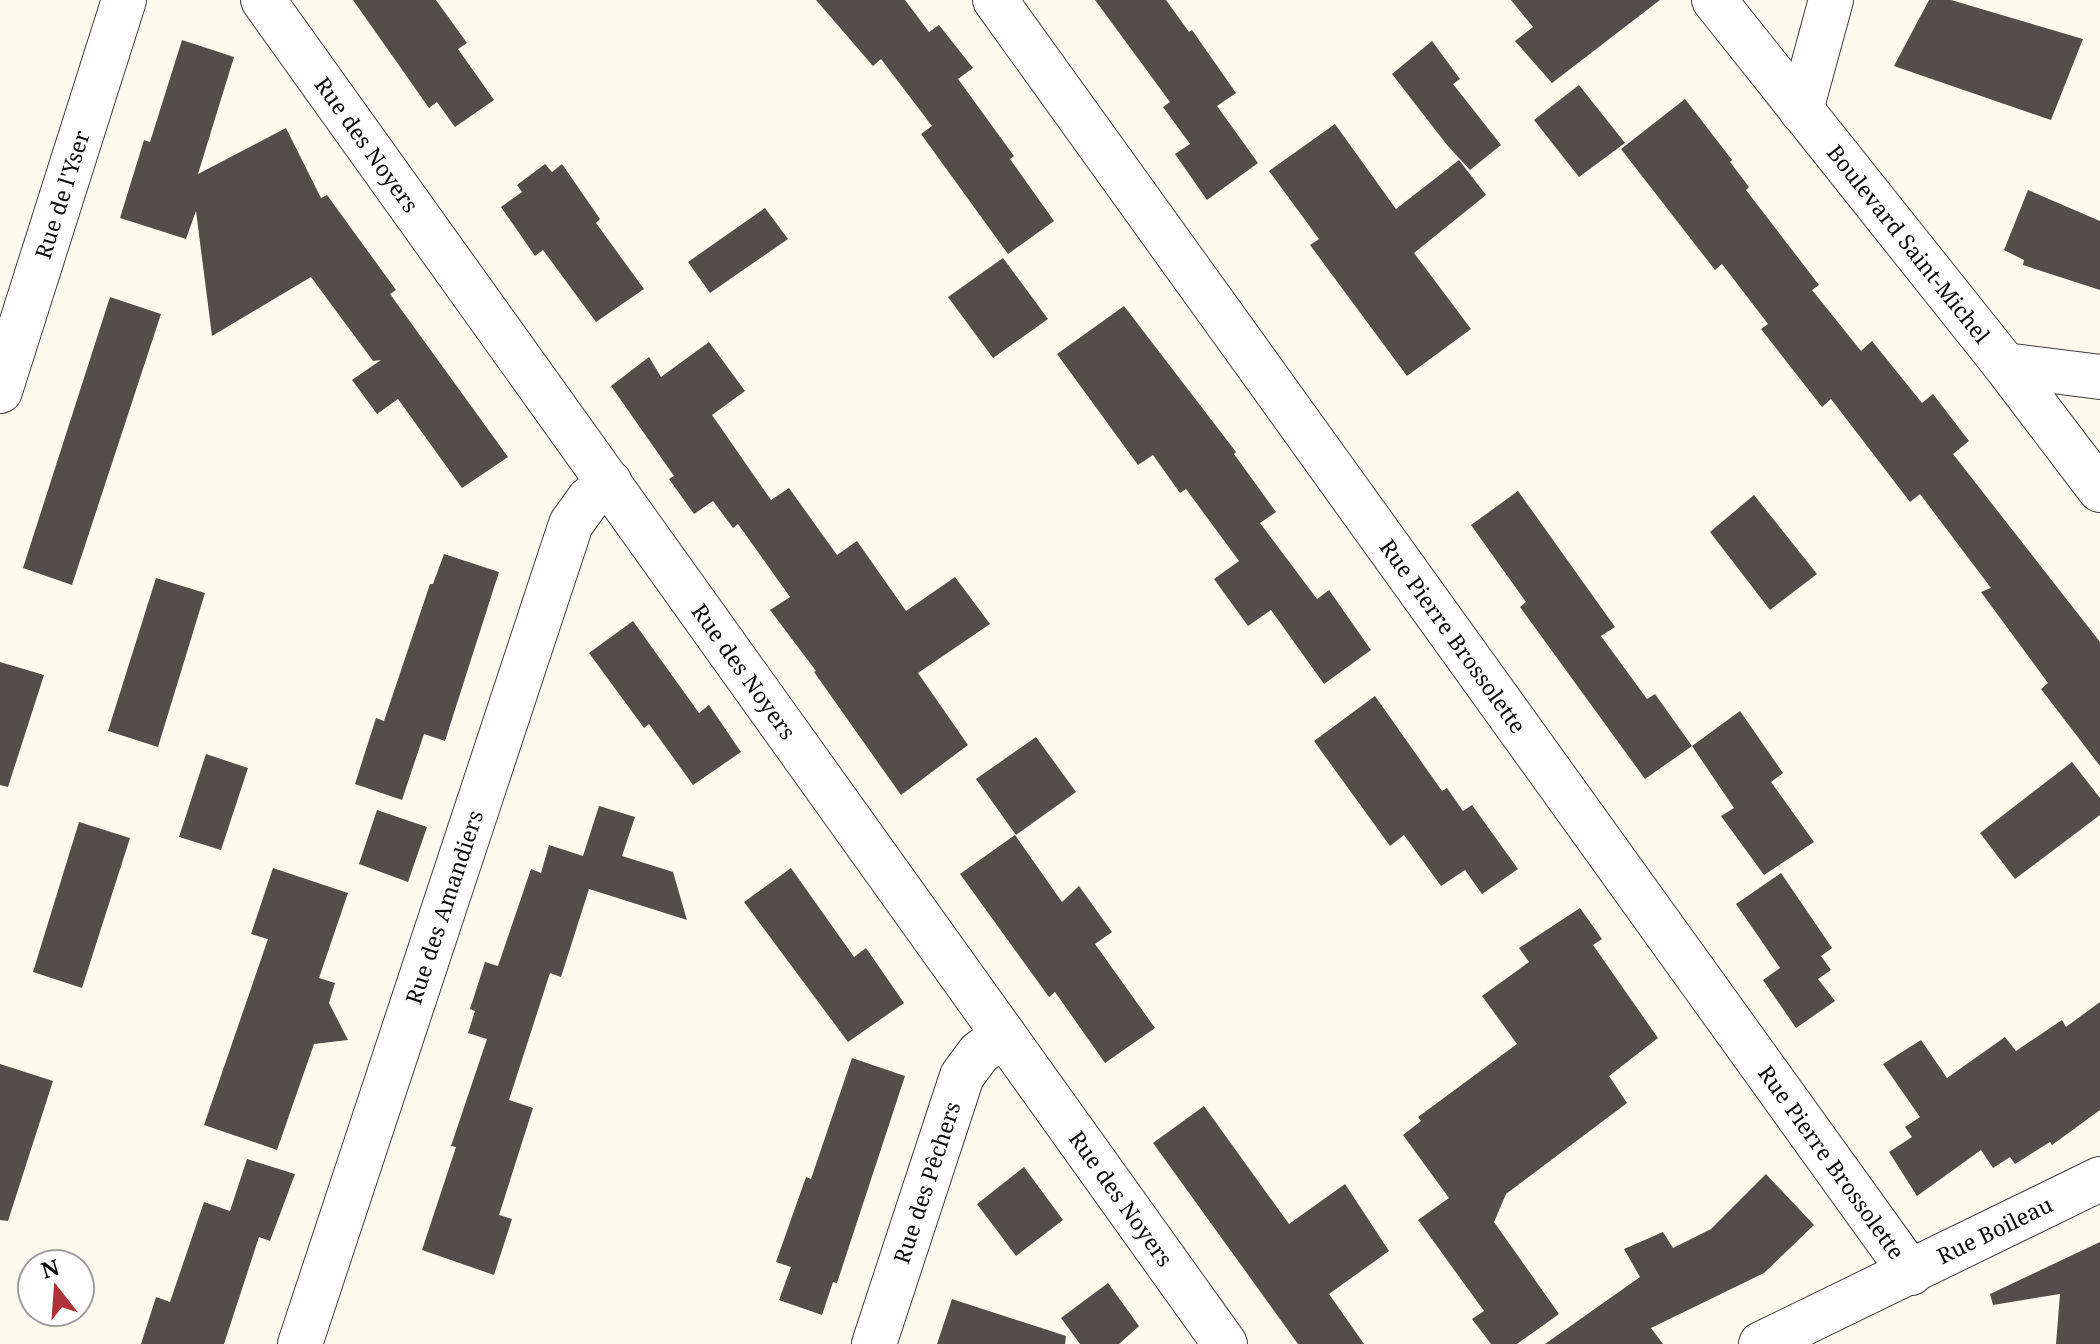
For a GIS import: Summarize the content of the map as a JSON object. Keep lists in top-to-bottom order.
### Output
{
  "streets": {
    "street": [
      "Rue des Noyers",
      "Rue de l'Yser",
      "Boulevard Saint-Michel",
      "Rue Pierre Brossolette",
      "Rue des Amandiers",
      "Rue des Pêchers",
      "Rue Boileau"
    ]
  },
  "crossings": [
    ["Rue des Noyers", "Rue des Amandiers"],
    ["Rue des Noyers", "Rue des Pêchers"],
    ["Rue Pierre Brossolette", "Rue Boileau"]
  ],
  "north": "top"
}
